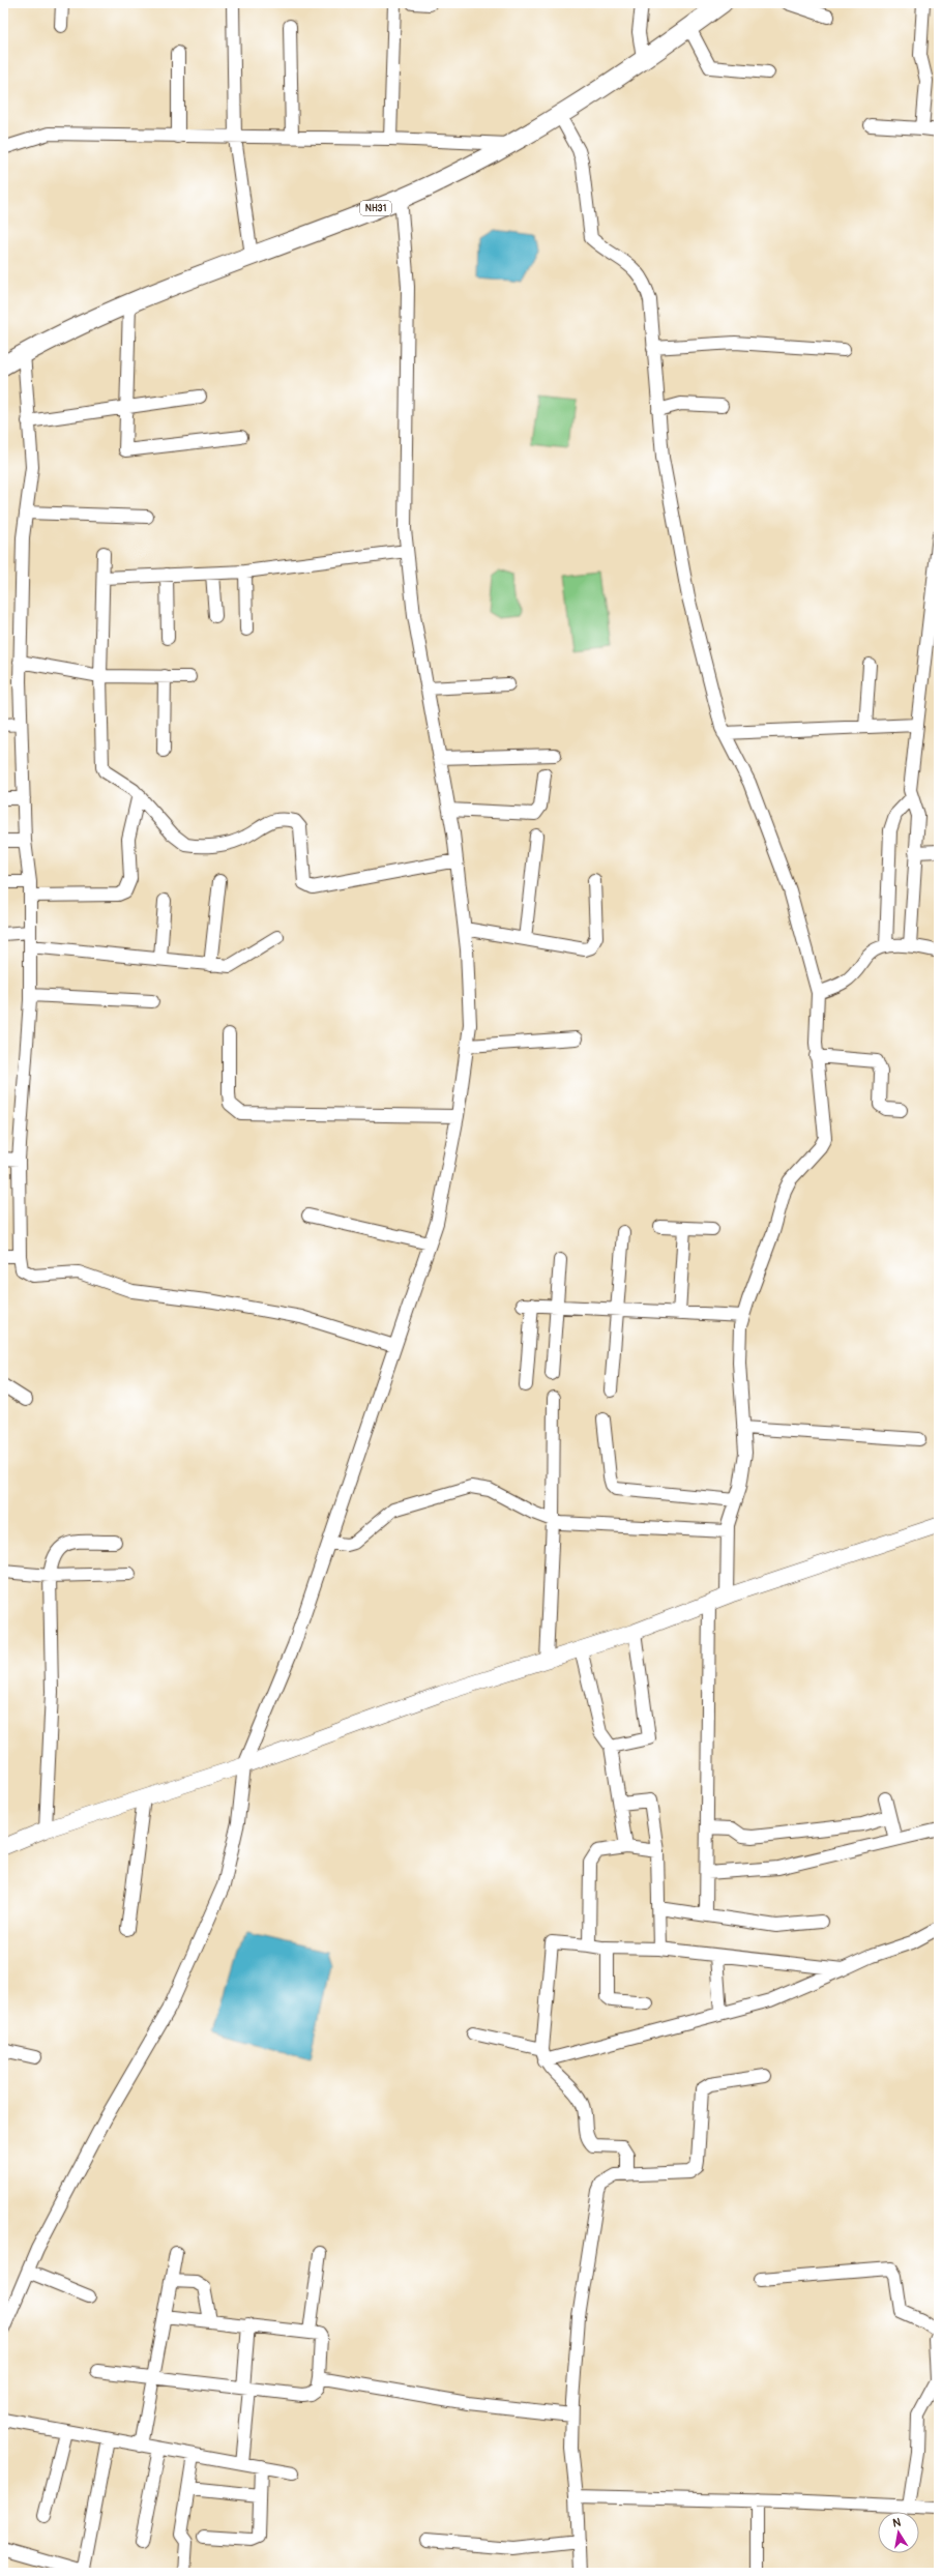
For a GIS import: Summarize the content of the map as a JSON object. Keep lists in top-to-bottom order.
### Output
{
  "streets": {
    "highway": ["NH31"]
  },
  "north": "top"
}
